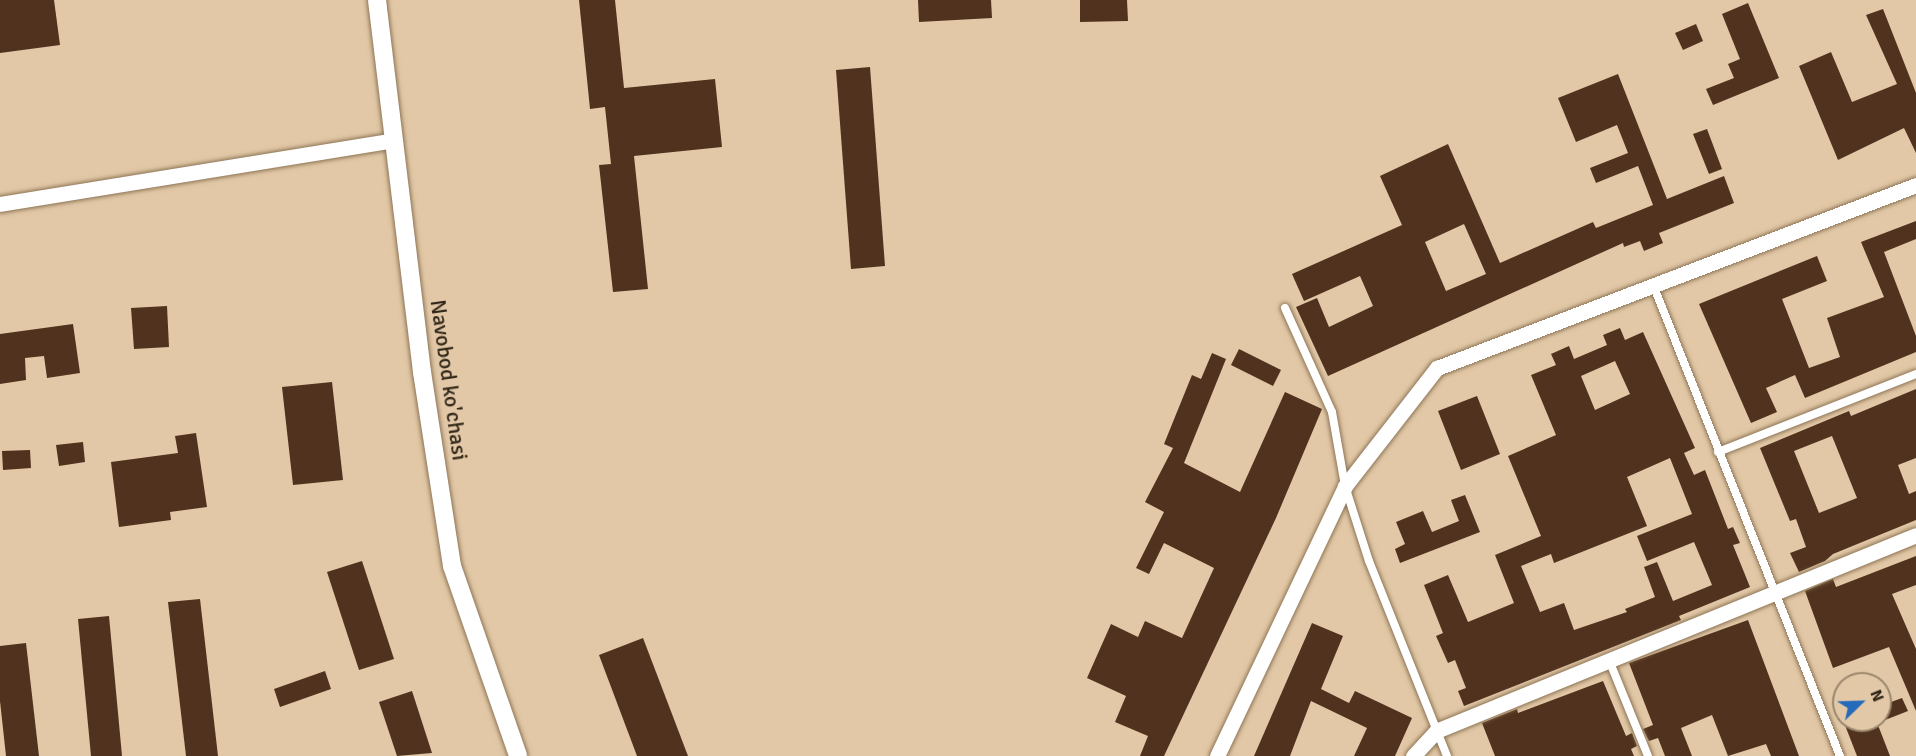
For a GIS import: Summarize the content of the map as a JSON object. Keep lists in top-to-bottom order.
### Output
{
  "streets": {
    "street": ["Navobod ko'chasi"]
  },
  "north": "top right"
}
